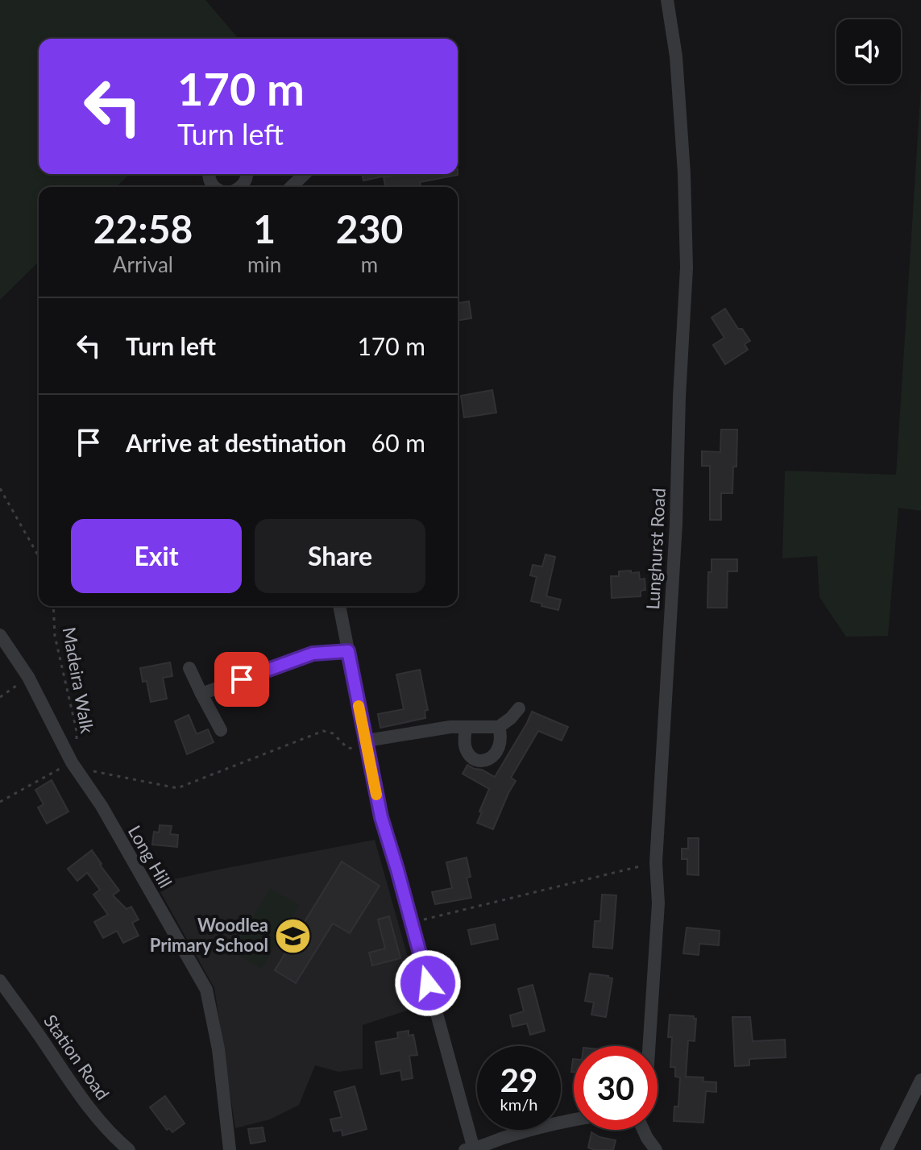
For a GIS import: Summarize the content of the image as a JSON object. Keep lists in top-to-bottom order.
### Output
{
  "streets": {
    "street": ["Lunghurst Road", "Long Hill", "Station Road"],
    "path": ["Madeira Walk"]
  },
  "crossings": [
    ["Madeira Walk", "Long Hill"]
  ],
  "places": {
    "school or university": ["Woodlea Primary School"]
  },
  "page": {
    "turn": ["170 m", "Turn left"],
    "eta": [
      "22:58",
      "Arrival",
      "1",
      "min",
      "230",
      "m"
    ],
    "list": [
      {
        "name": "Turn left",
        "value": "170 m"
      },
      {
        "name": "Arrive at destination",
        "value": "60 m"
      }
    ],
    "buttons": ["Exit", "Share"],
    "speed": "29 km/h",
    "limit": "30"
  }
}
